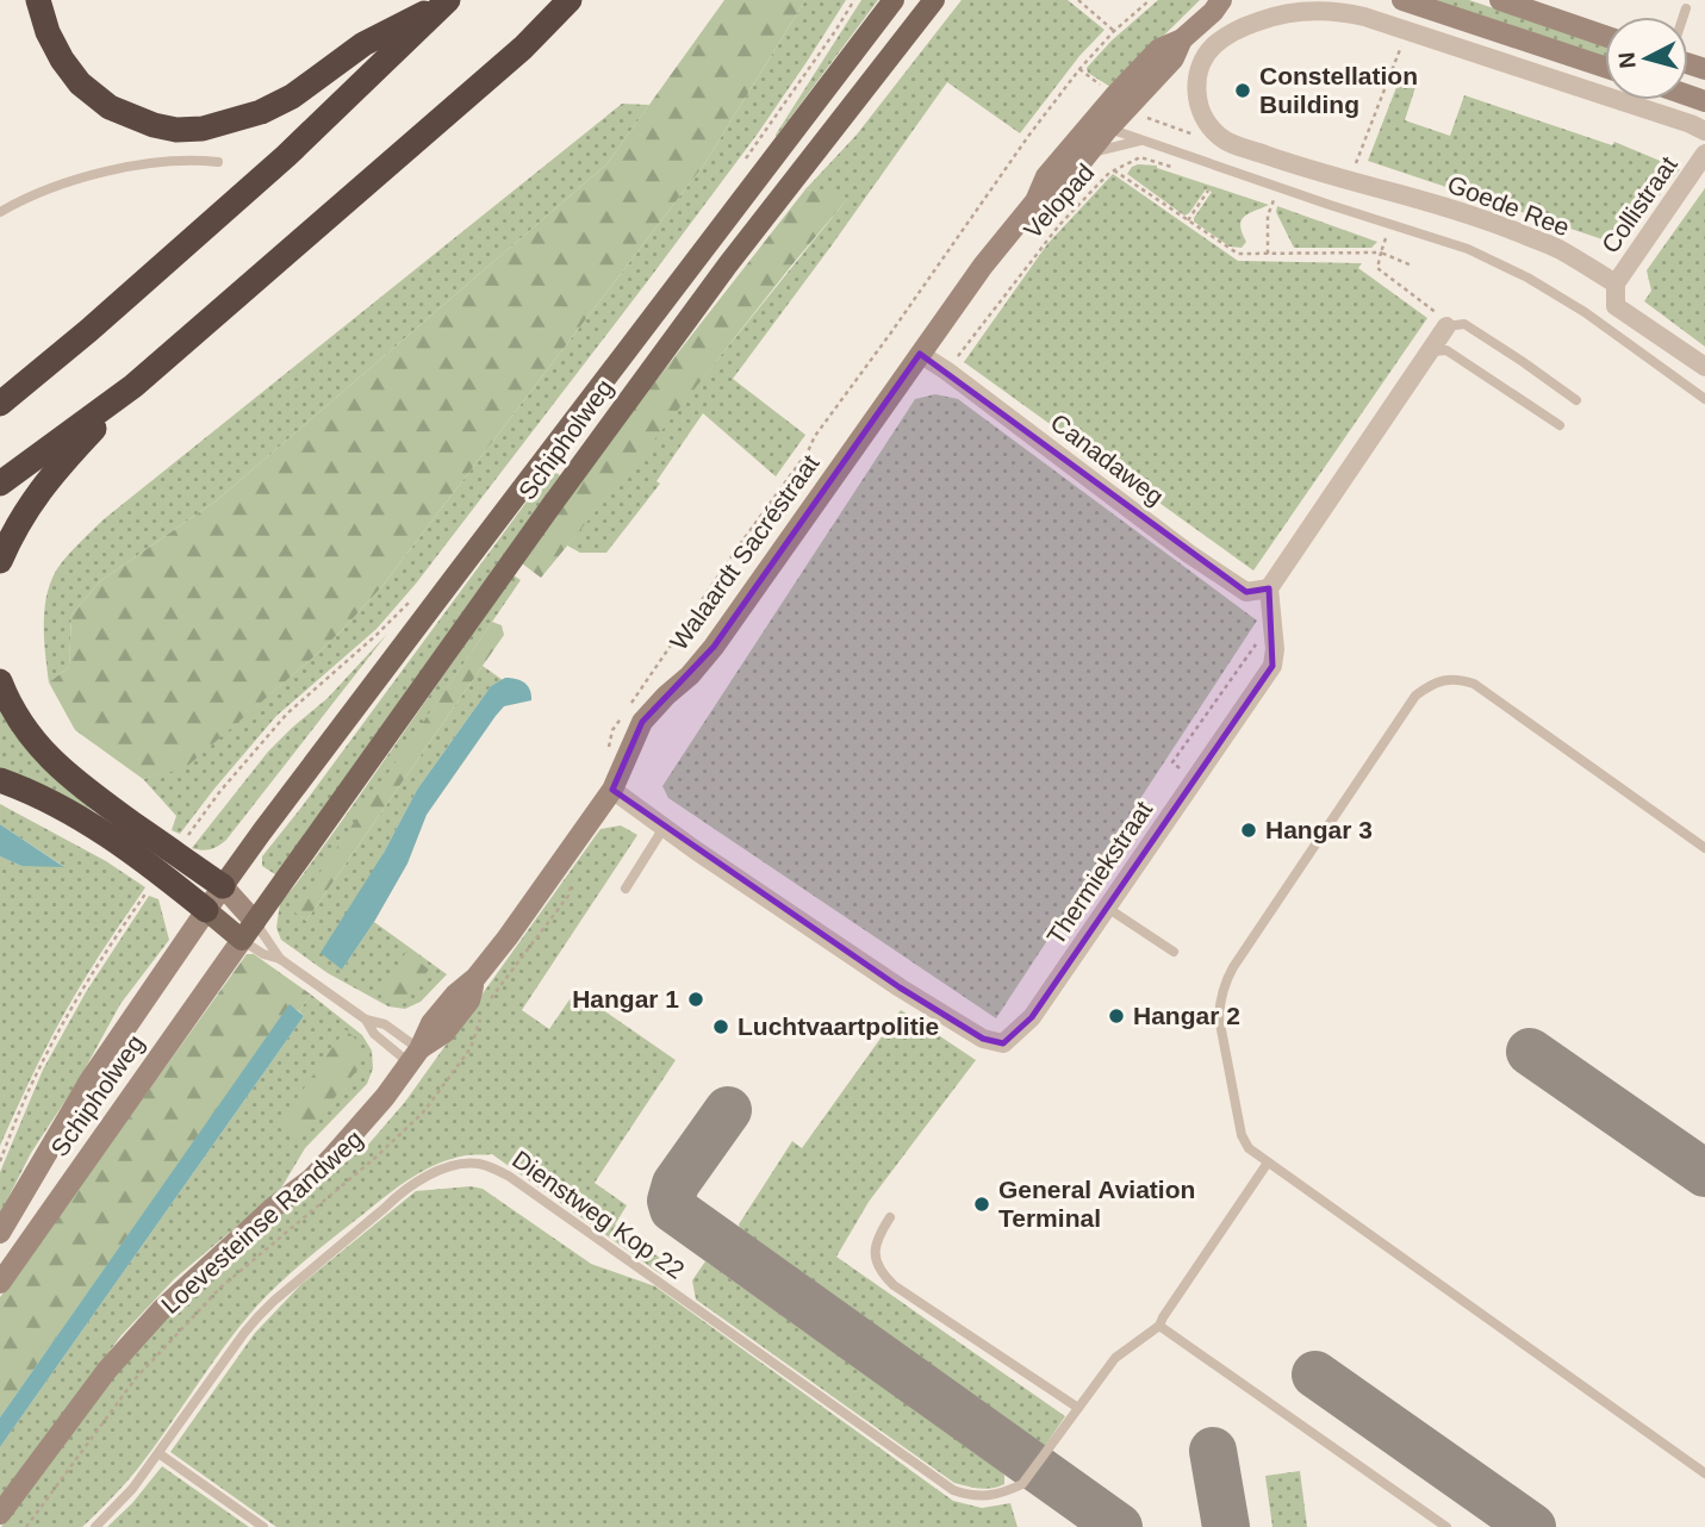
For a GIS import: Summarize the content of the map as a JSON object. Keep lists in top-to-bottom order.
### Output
{
  "streets": {
    "main road": ["Schipholweg"],
    "street": [
      "Collistraat",
      "Goede Ree",
      "Canadaweg",
      "Walaardt Sacréstraat",
      "Thermiekstraat",
      "Loevesteinse Randweg"
    ],
    "lane": ["Dienstweg Kop 22"],
    "path": ["Velopad"]
  },
  "crossings": [
    ["Velopad", "Canadaweg"],
    ["Collistraat", "Goede Ree"],
    ["Canadaweg", "Walaardt Sacréstraat"],
    ["Canadaweg", "Thermiekstraat"],
    ["Walaardt Sacréstraat", "Thermiekstraat"],
    ["Walaardt Sacréstraat", "Loevesteinse Randweg"]
  ],
  "places": [
    "Constellation Building",
    "Hangar 3",
    "Hangar 1",
    "Hangar 2",
    "Luchtvaartpolitie",
    "General Aviation Terminal"
  ],
  "north": "left"
}
